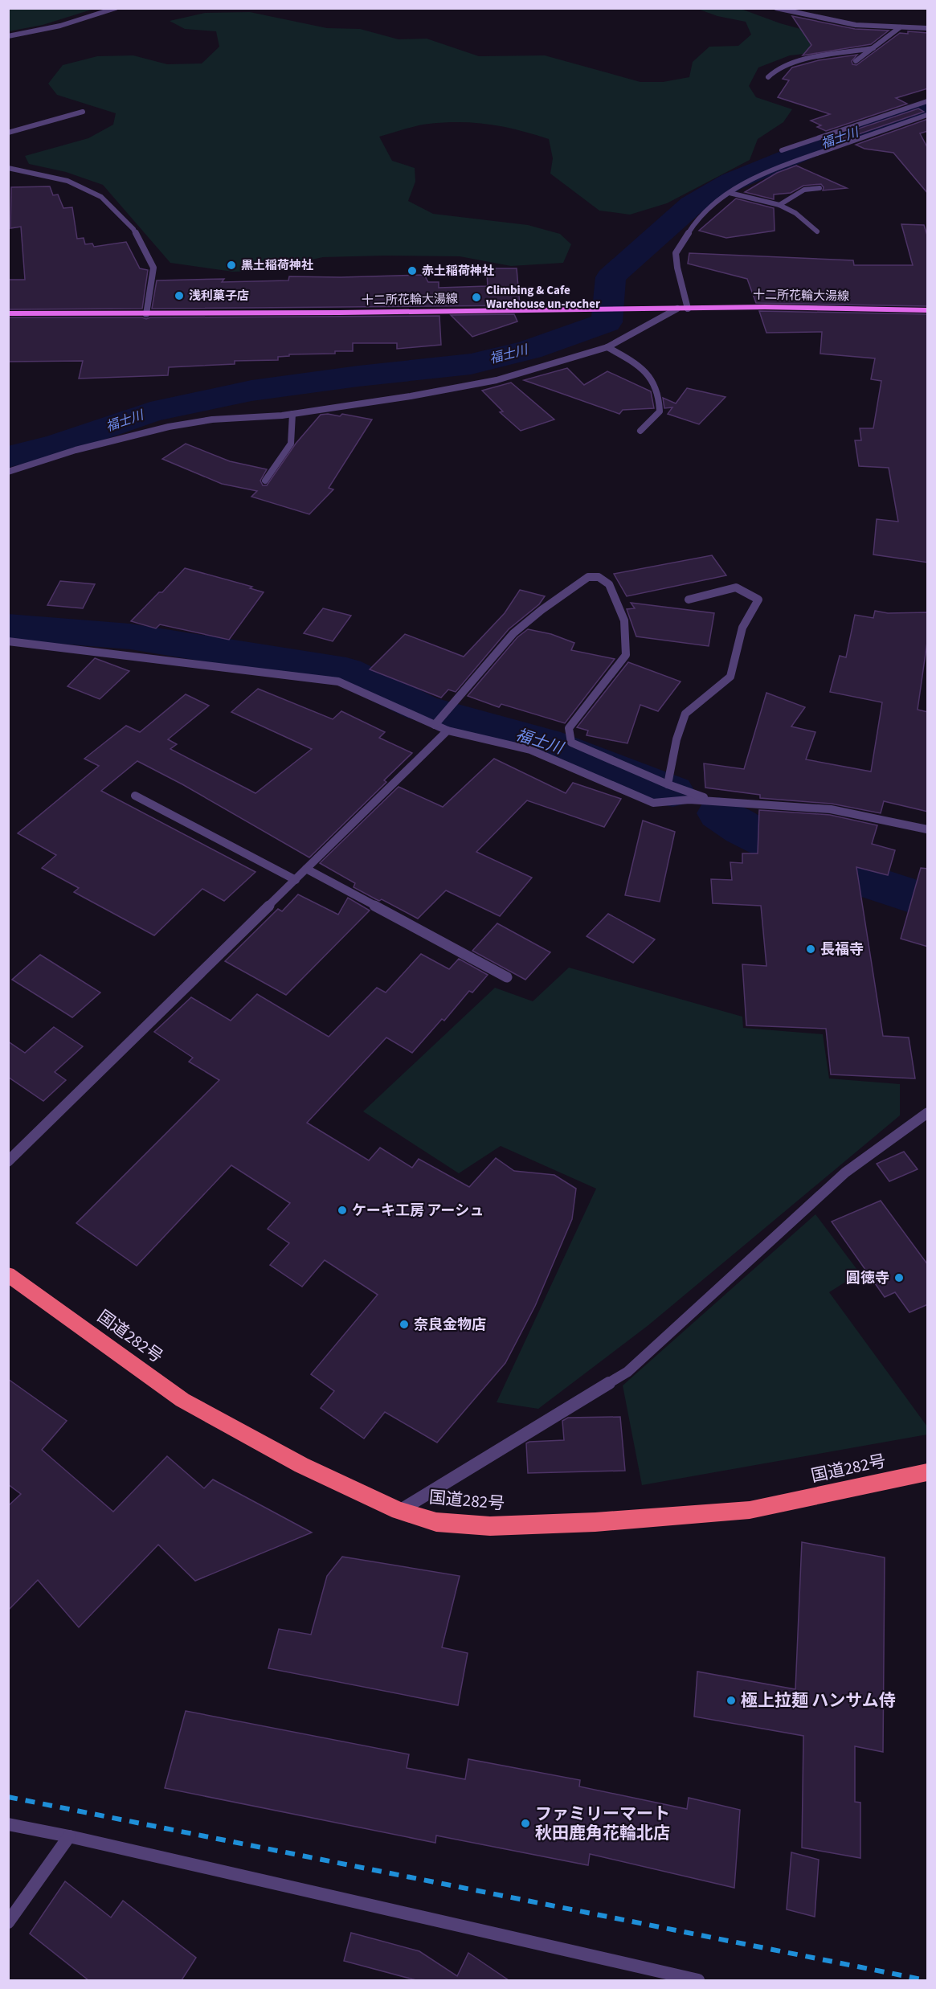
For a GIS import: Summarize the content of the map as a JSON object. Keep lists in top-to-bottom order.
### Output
{
  "streets": {
    "highway": ["国道282号"],
    "main road": ["十二所花輪大湯線"]
  },
  "water": ["福士川"],
  "places": [
    "黒土稲荷神社",
    "赤土稲荷神社",
    "浅利菓子店",
    "Climbing & Cafe Warehouse un-rocher",
    "長福寺",
    "ケーキ工房 アーシュ",
    "圓徳寺",
    "奈良金物店",
    "極上拉麺 ハンサム侍",
    "ファミリーマート 秋田鹿角花輪北店"
  ]
}
